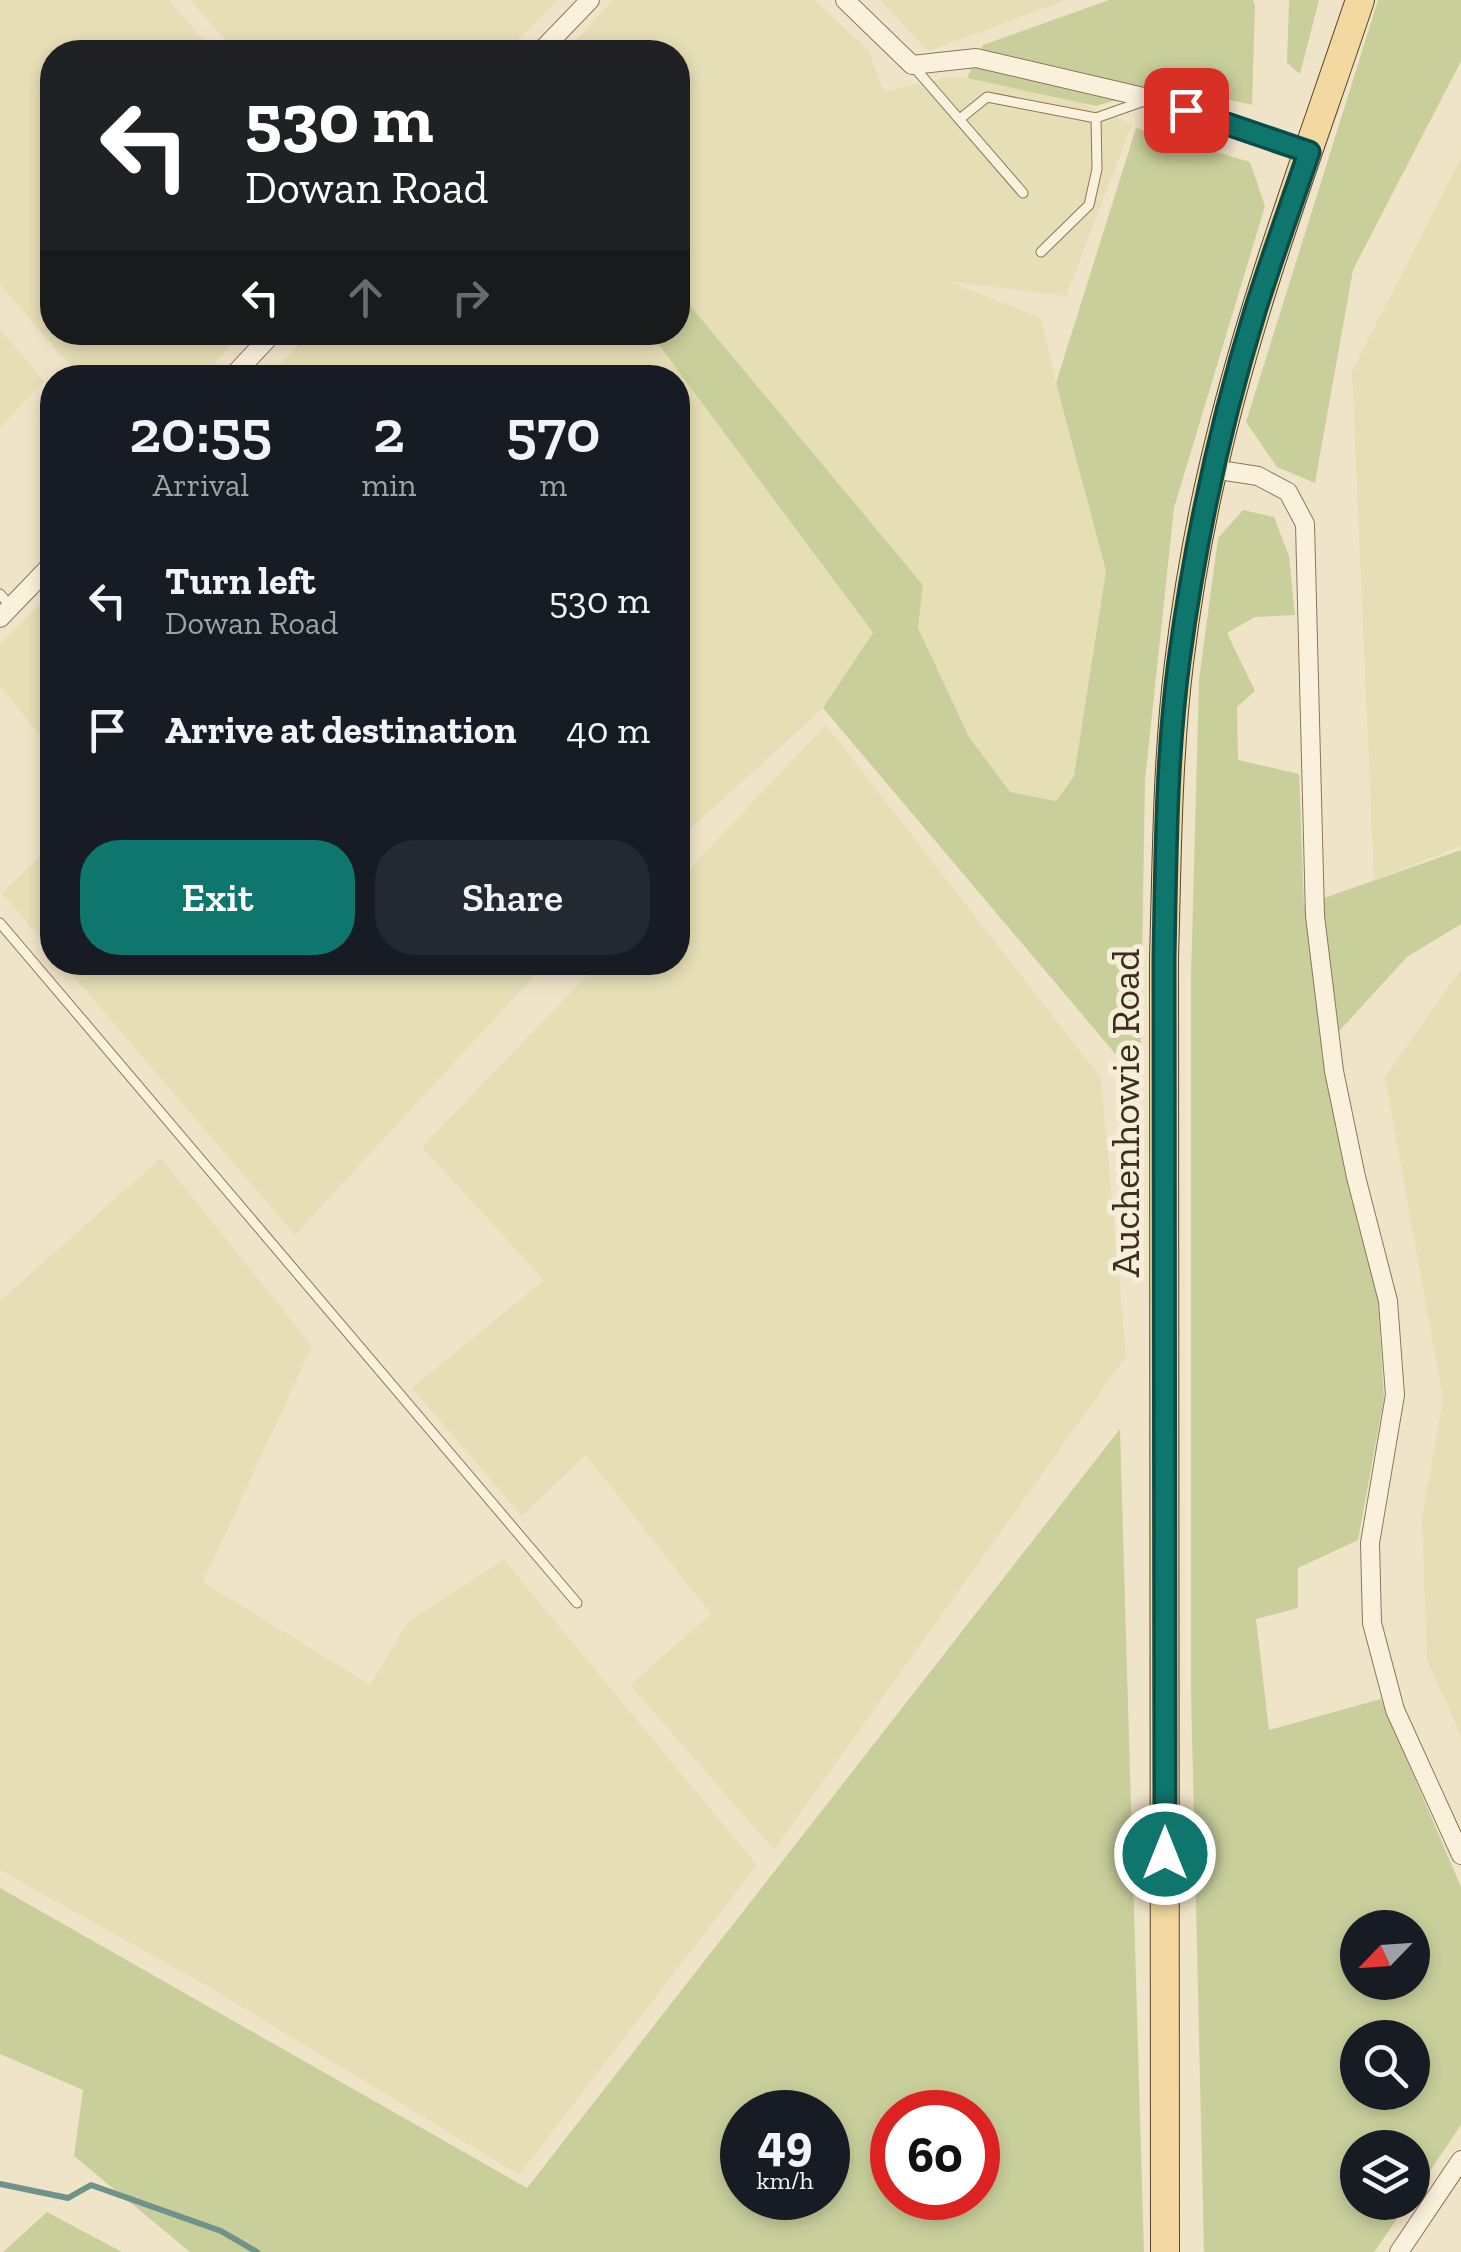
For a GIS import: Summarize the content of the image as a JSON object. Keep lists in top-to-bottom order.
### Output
{
  "streets": {
    "main road": ["Auchenhowie Road"]
  },
  "north": "bottom left",
  "page": {
    "turn": ["530 m", "Dowan Road"],
    "eta": [
      "20:55",
      "Arrival",
      "2",
      "min",
      "570",
      "m"
    ],
    "list": [
      {
        "name": "Turn left",
        "note": "Dowan Road",
        "value": "530 m"
      },
      {
        "name": "Arrive at destination",
        "value": "40 m"
      }
    ],
    "buttons": ["Exit", "Share"],
    "speed": "49 km/h",
    "limit": "60"
  }
}
